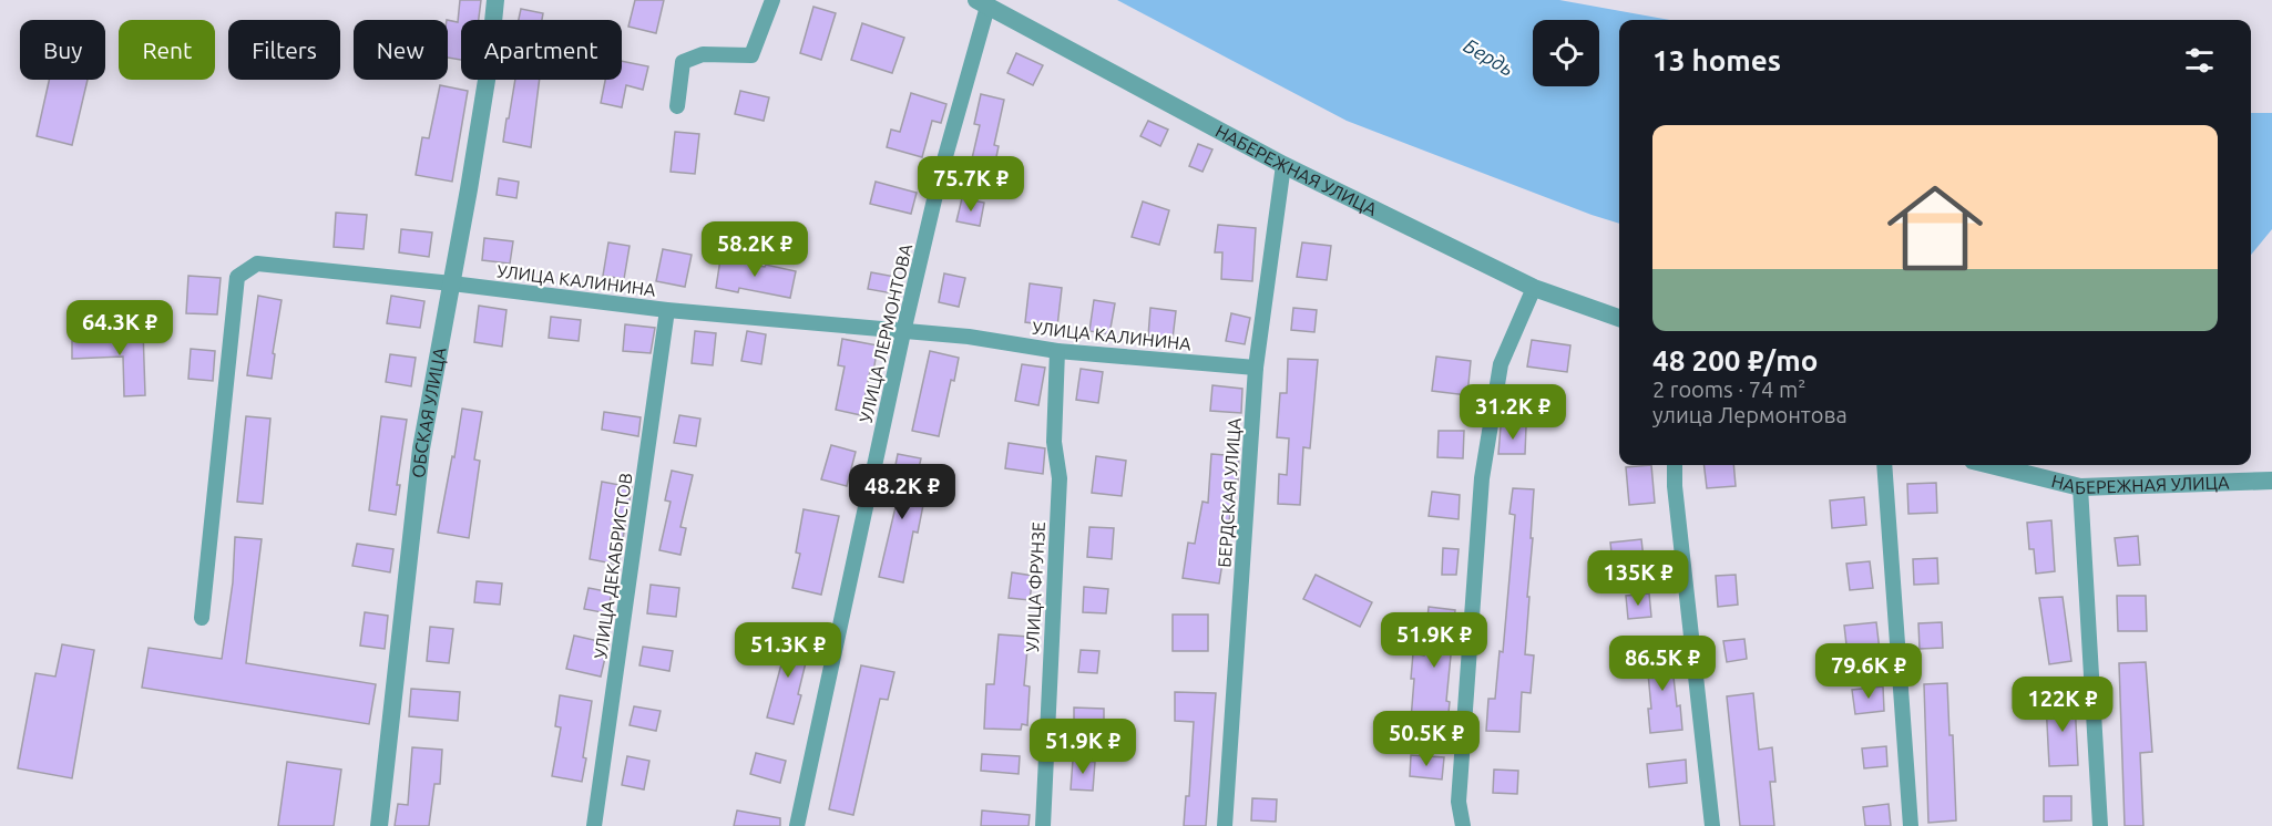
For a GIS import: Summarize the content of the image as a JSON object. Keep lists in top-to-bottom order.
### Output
{
  "streets": {
    "street": [
      "НАБЕРЕЖНАЯ УЛИЦА",
      "УЛИЦА КАЛИНИНА",
      "УЛИЦА ЛЕРМОНТОВА",
      "ОБСКАЯ УЛИЦА",
      "БЕРДСКАЯ УЛИЦА",
      "УЛИЦА ДЕКАБРИСТОВ",
      "УЛИЦА ФРУНЗЕ"
    ]
  },
  "crossings": [
    ["НАБЕРЕЖНАЯ УЛИЦА", "УЛИЦА ЛЕРМОНТОВА"],
    ["НАБЕРЕЖНАЯ УЛИЦА", "БЕРДСКАЯ УЛИЦА"],
    ["УЛИЦА КАЛИНИНА", "УЛИЦА ЛЕРМОНТОВА"],
    ["УЛИЦА КАЛИНИНА", "ОБСКАЯ УЛИЦА"],
    ["УЛИЦА КАЛИНИНА", "БЕРДСКАЯ УЛИЦА"],
    ["УЛИЦА КАЛИНИНА", "УЛИЦА ДЕКАБРИСТОВ"],
    ["УЛИЦА КАЛИНИНА", "УЛИЦА ФРУНЗЕ"]
  ],
  "water": ["Бердь"],
  "page": {
    "chip": [
      "Buy",
      "Rent",
      "Filters",
      "New",
      "Apartment"
    ],
    "heading": "13 homes",
    "list": [
      {
        "name": "48 200 ₽/mo",
        "note": "2 rooms · 74 m² · улица Лермонтова"
      }
    ],
    "price": [
      "75.7K ₽",
      "58.2K ₽",
      "64.3K ₽",
      "31.2K ₽",
      "48.2K ₽",
      "135K ₽",
      "51.9K ₽",
      "51.3K ₽",
      "86.5K ₽",
      "79.6K ₽",
      "122K ₽",
      "50.5K ₽",
      "51.9K ₽"
    ]
  }
}
